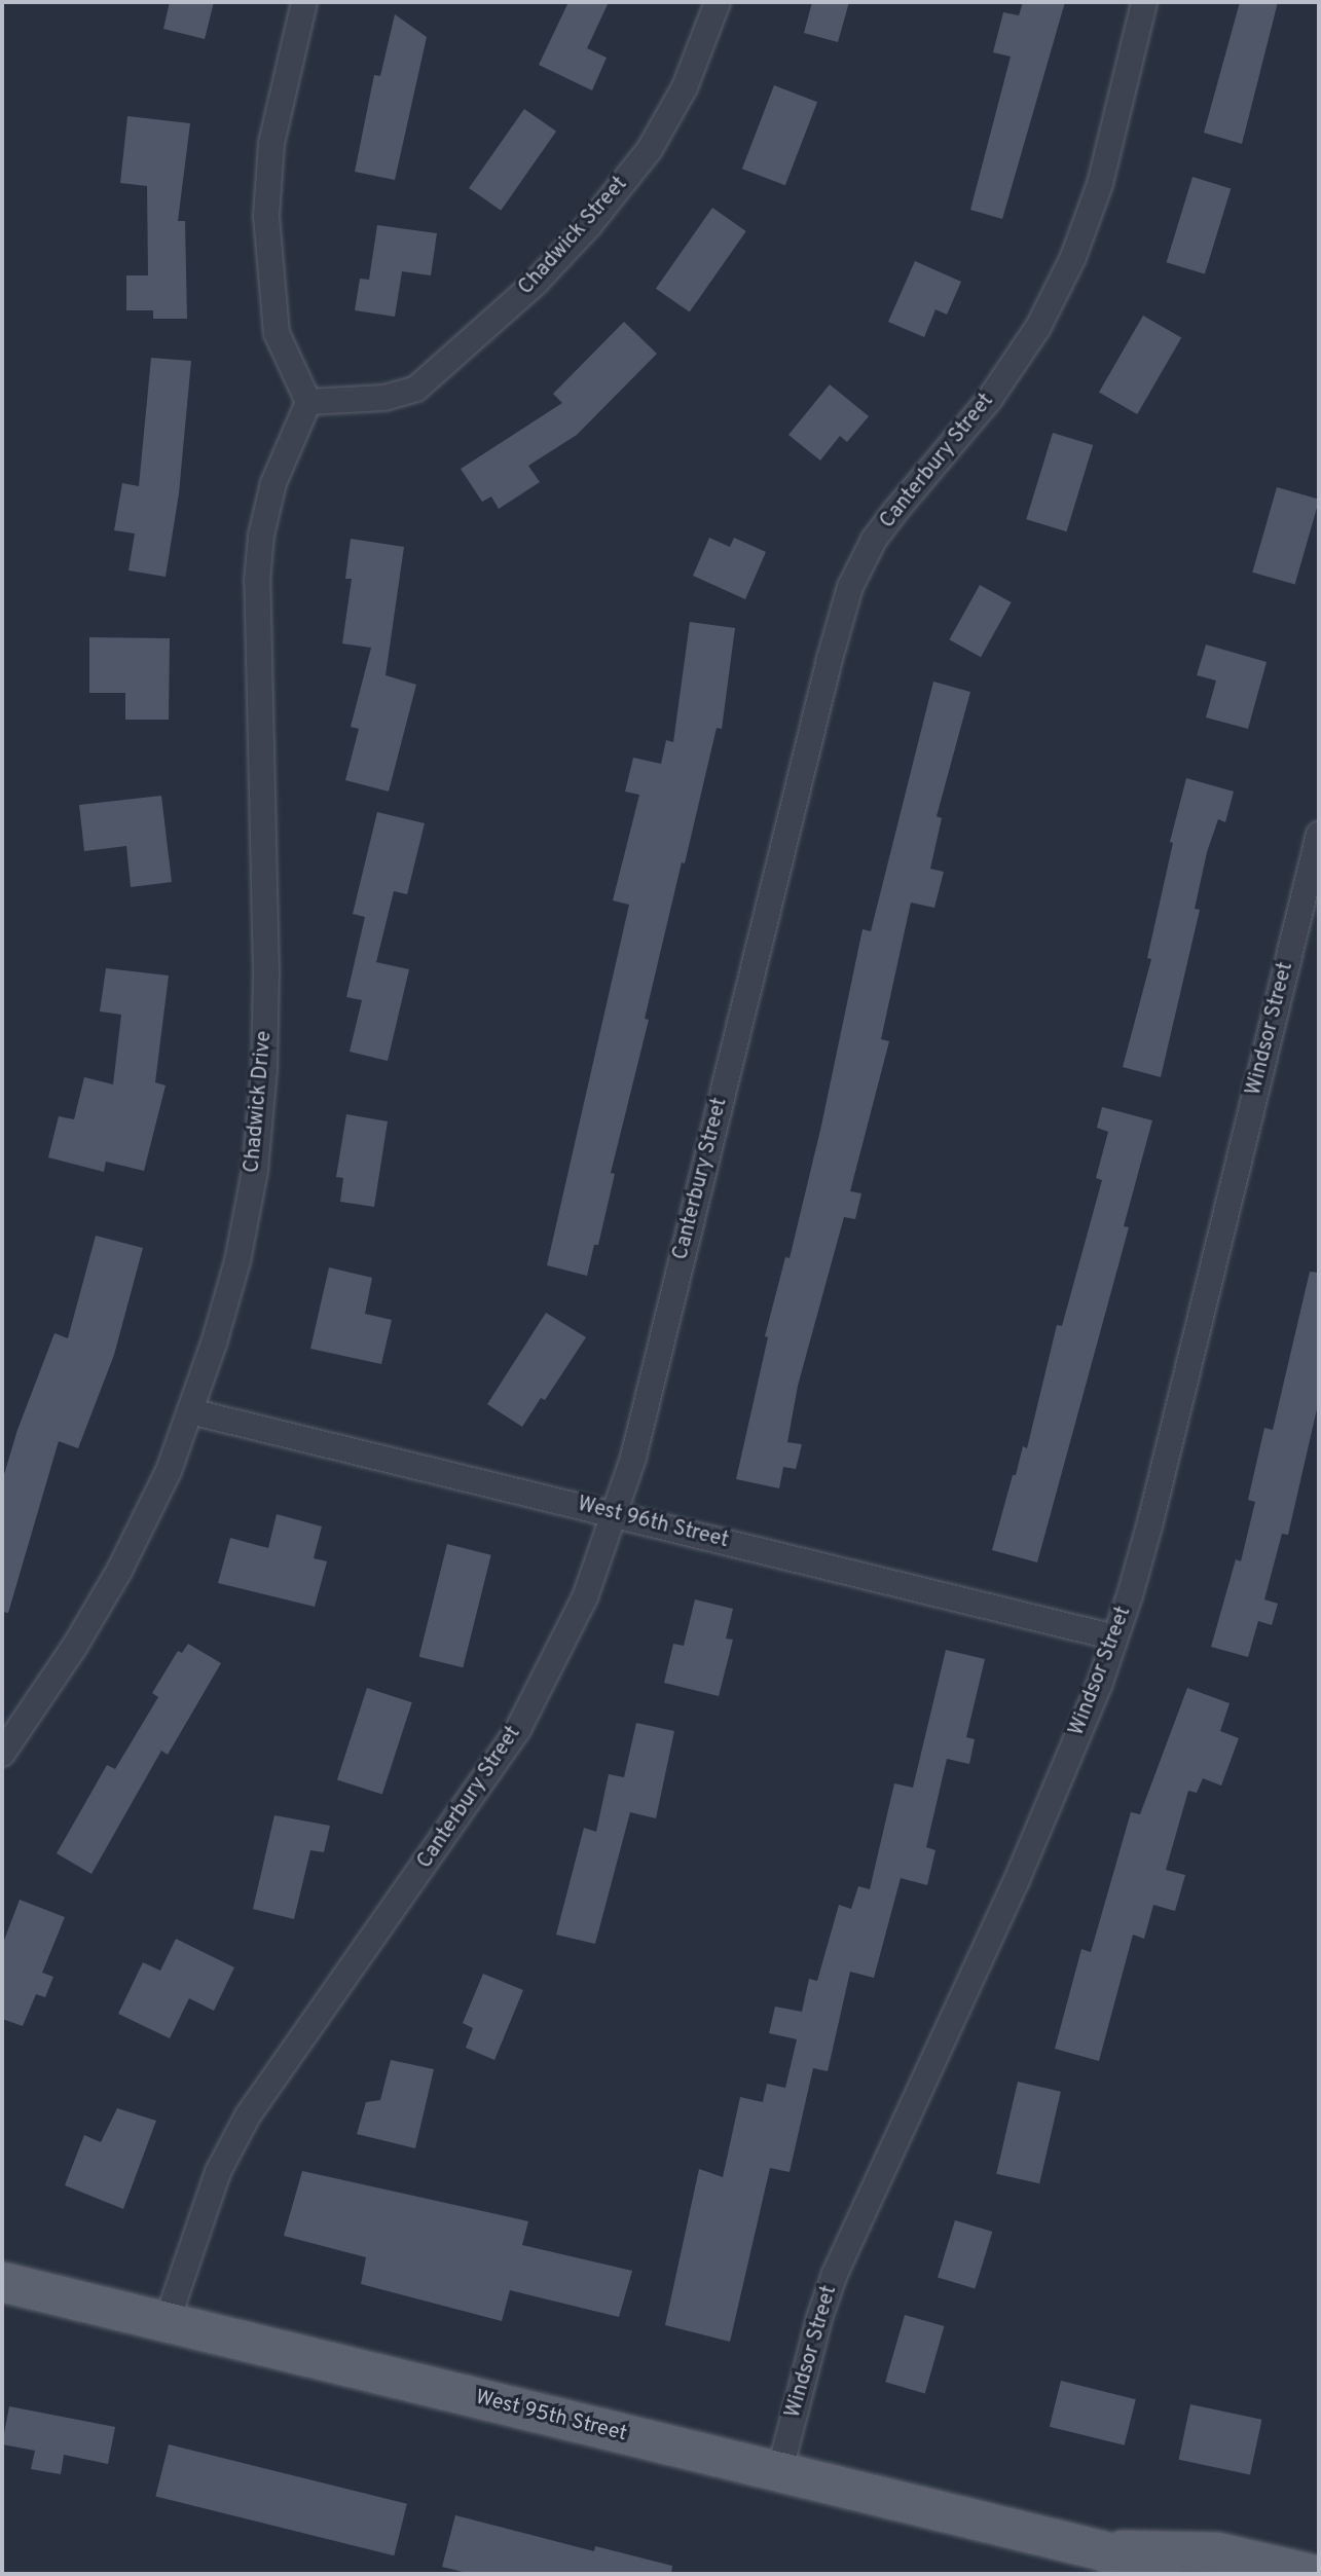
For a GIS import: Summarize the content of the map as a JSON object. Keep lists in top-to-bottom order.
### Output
{
  "streets": {
    "main road": ["West 95th Street"],
    "street": [
      "Chadwick Street",
      "Canterbury Street",
      "Windsor Street",
      "Chadwick Drive",
      "West 96th Street"
    ]
  },
  "crossings": [
    ["Chadwick Street", "Chadwick Drive"],
    ["Canterbury Street", "West 96th Street"],
    ["Canterbury Street", "West 95th Street"],
    ["Windsor Street", "West 96th Street"],
    ["Windsor Street", "West 95th Street"],
    ["Chadwick Drive", "West 96th Street"]
  ]
}
